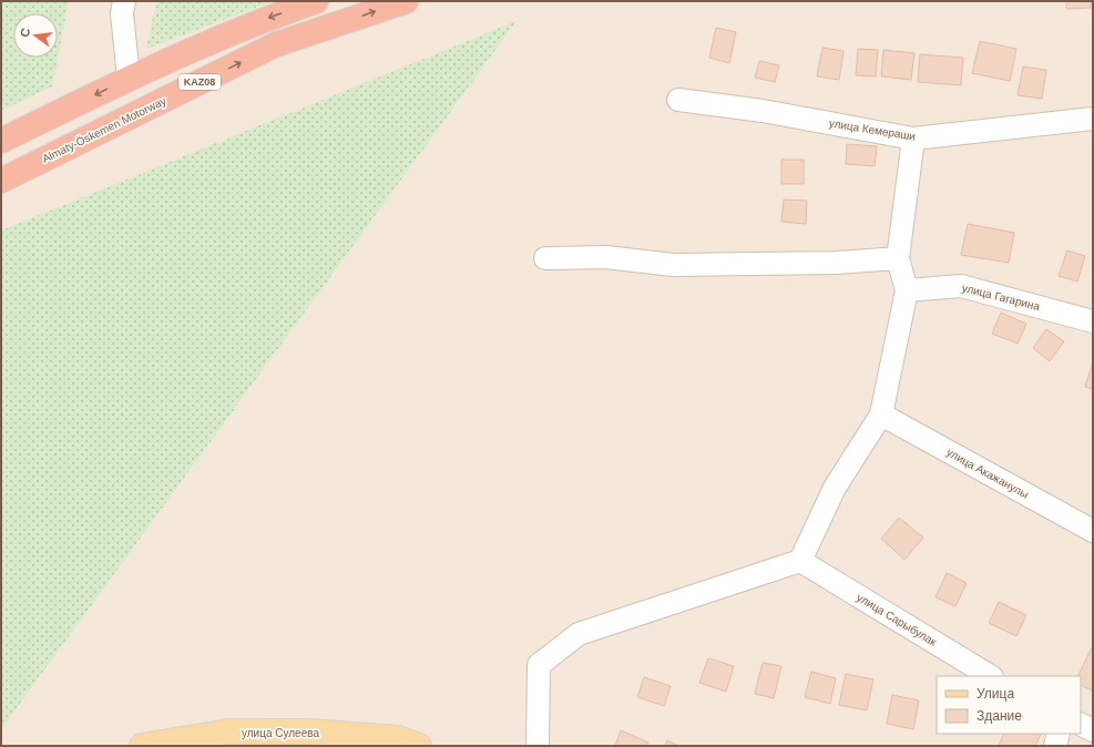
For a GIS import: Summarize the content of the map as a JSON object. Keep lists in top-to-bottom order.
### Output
{
  "streets": {
    "highway": ["KAZ08", "Almaty-Öskemen Motorway"],
    "main road": ["улица Сулеева"],
    "street": [
      "улица Кемераши",
      "улица Гагарина",
      "улица Акажанулы",
      "улица Сарыбулак"
    ]
  },
  "legend": ["Улица", "Здание"],
  "north": "left"
}
